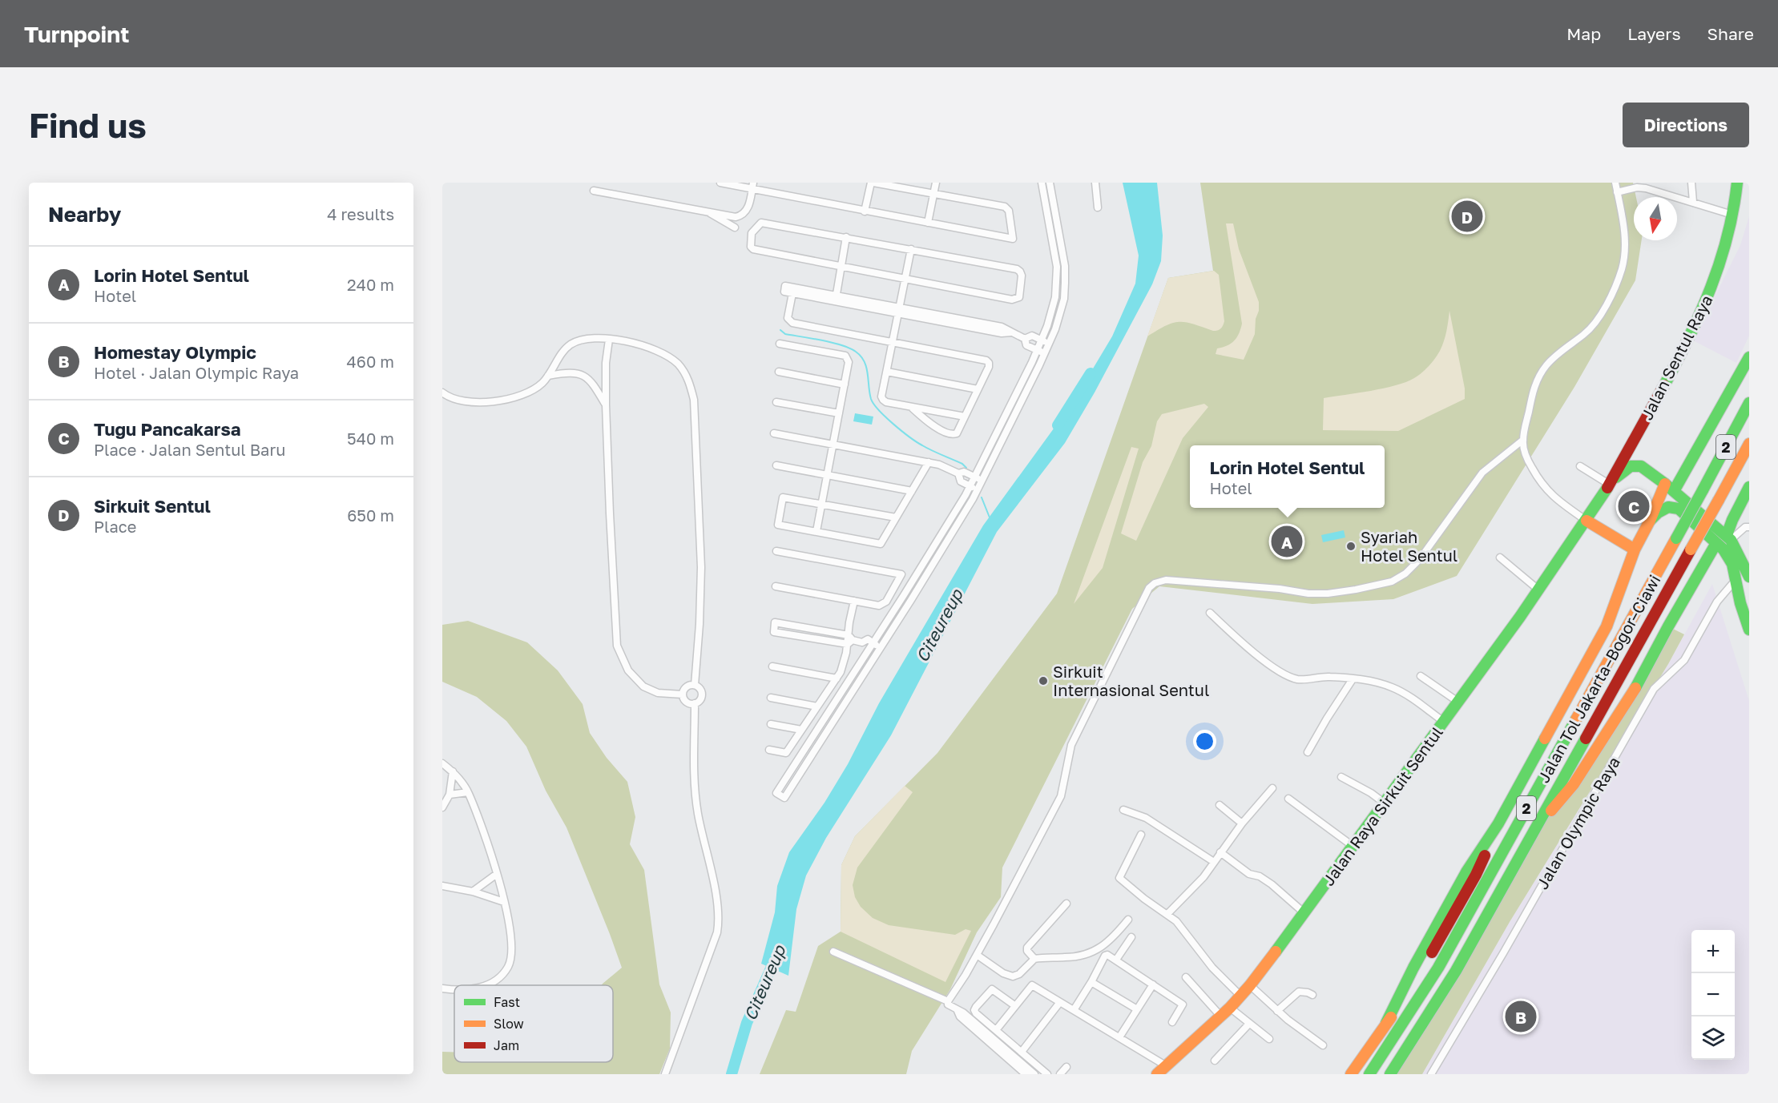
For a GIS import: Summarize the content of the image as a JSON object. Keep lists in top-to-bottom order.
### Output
{
  "streets": {
    "main road": [
      "Jalan Sentul Raya",
      "2",
      "Jalan Tol Jakarta–Bogor–Ciawi",
      "Jalan Raya Sirkuit Sentul"
    ],
    "street": ["Jalan Olympic Raya"]
  },
  "crossings": [
    ["Jalan Sentul Raya", "Jalan Raya Sirkuit Sentul"]
  ],
  "water": ["Citeureup"],
  "places": ["Syariah Hotel Sentul", "Sirkuit Internasional Sentul"],
  "legend": ["Fast", "Slow", "Jam"],
  "north": "bottom",
  "page": {
    "header": "Turnpoint",
    "nav": ["Map", "Layers", "Share"],
    "buttons": "Directions",
    "title": "Find us",
    "heading": ["Nearby", "4 results"],
    "pins": [
      "D",
      "C",
      "A",
      "B"
    ],
    "list": [
      {
        "mark": "A",
        "name": "Lorin Hotel Sentul",
        "note": "Hotel",
        "value": "240 m"
      },
      {
        "mark": "B",
        "name": "Homestay Olympic",
        "note": "Hotel · Jalan Olympic Raya",
        "value": "460 m"
      },
      {
        "mark": "C",
        "name": "Tugu Pancakarsa",
        "note": "Place · Jalan Sentul Baru",
        "value": "540 m"
      },
      {
        "mark": "D",
        "name": "Sirkuit Sentul",
        "note": "Place",
        "value": "650 m"
      }
    ],
    "popup": ["Lorin Hotel Sentul", "Hotel"],
    "map_buttons": ["+", "−"]
  }
}
